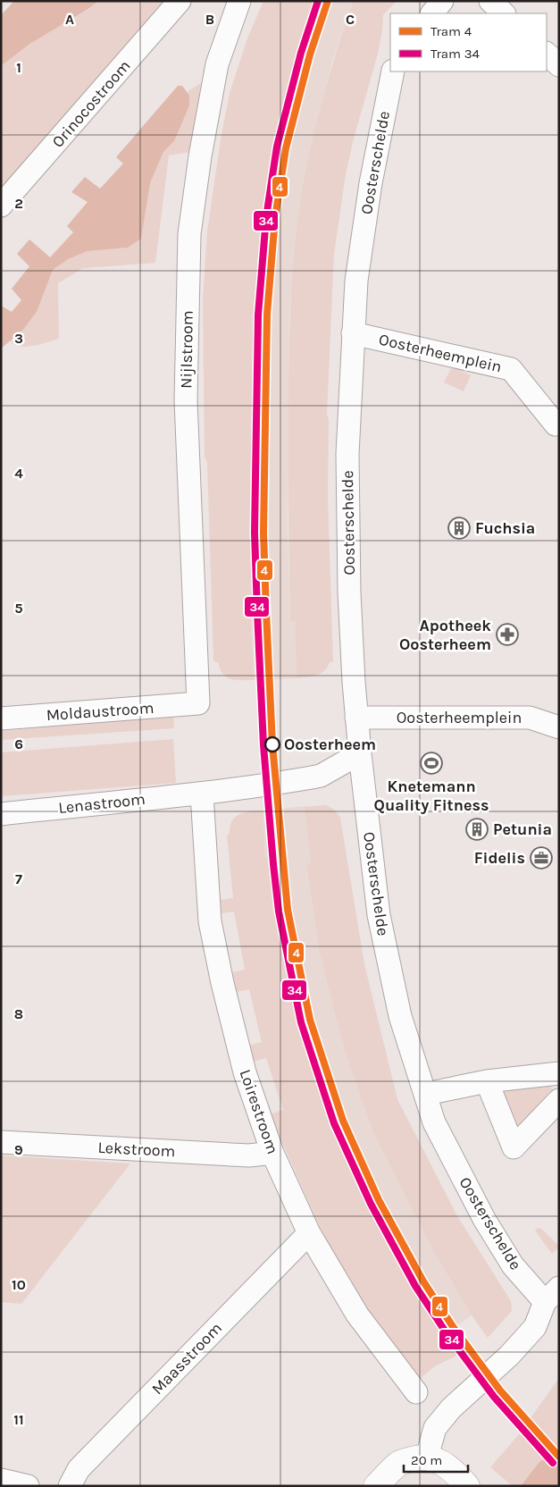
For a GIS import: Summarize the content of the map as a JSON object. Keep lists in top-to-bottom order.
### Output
{
  "streets": {
    "street": [
      "Orinocostroom",
      "Oosterschelde",
      "Nijlstroom",
      "Oosterheemplein",
      "Moldaustroom",
      "Lenastroom",
      "Loirestroom",
      "Lekstroom",
      "Maasstroom"
    ]
  },
  "crossings": [
    ["Oosterschelde", "Oosterheemplein"],
    ["Nijlstroom", "Moldaustroom"],
    ["Lenastroom", "Loirestroom"],
    ["Loirestroom", "Lekstroom"],
    ["Loirestroom", "Maasstroom"]
  ],
  "places": {
    "building": ["Fuchsia", "Petunia"],
    "pharmacy": ["Apotheek Oosterheem"],
    "other": ["Oosterheem"],
    "sports": ["Knetemann Quality Fitness"],
    "office": ["Fidelis"]
  },
  "lines": ["tram line 4", "tram line 34"],
  "legend": ["Tram 4", "Tram 34"],
  "scale_bar": "20 m",
  "grid": {
    "columns": ["A", "B", "C"],
    "rows": [
      "1",
      "2",
      "3",
      "4",
      "5",
      "6",
      "7",
      "8",
      "9",
      "10",
      "11"
    ]
  }
}
